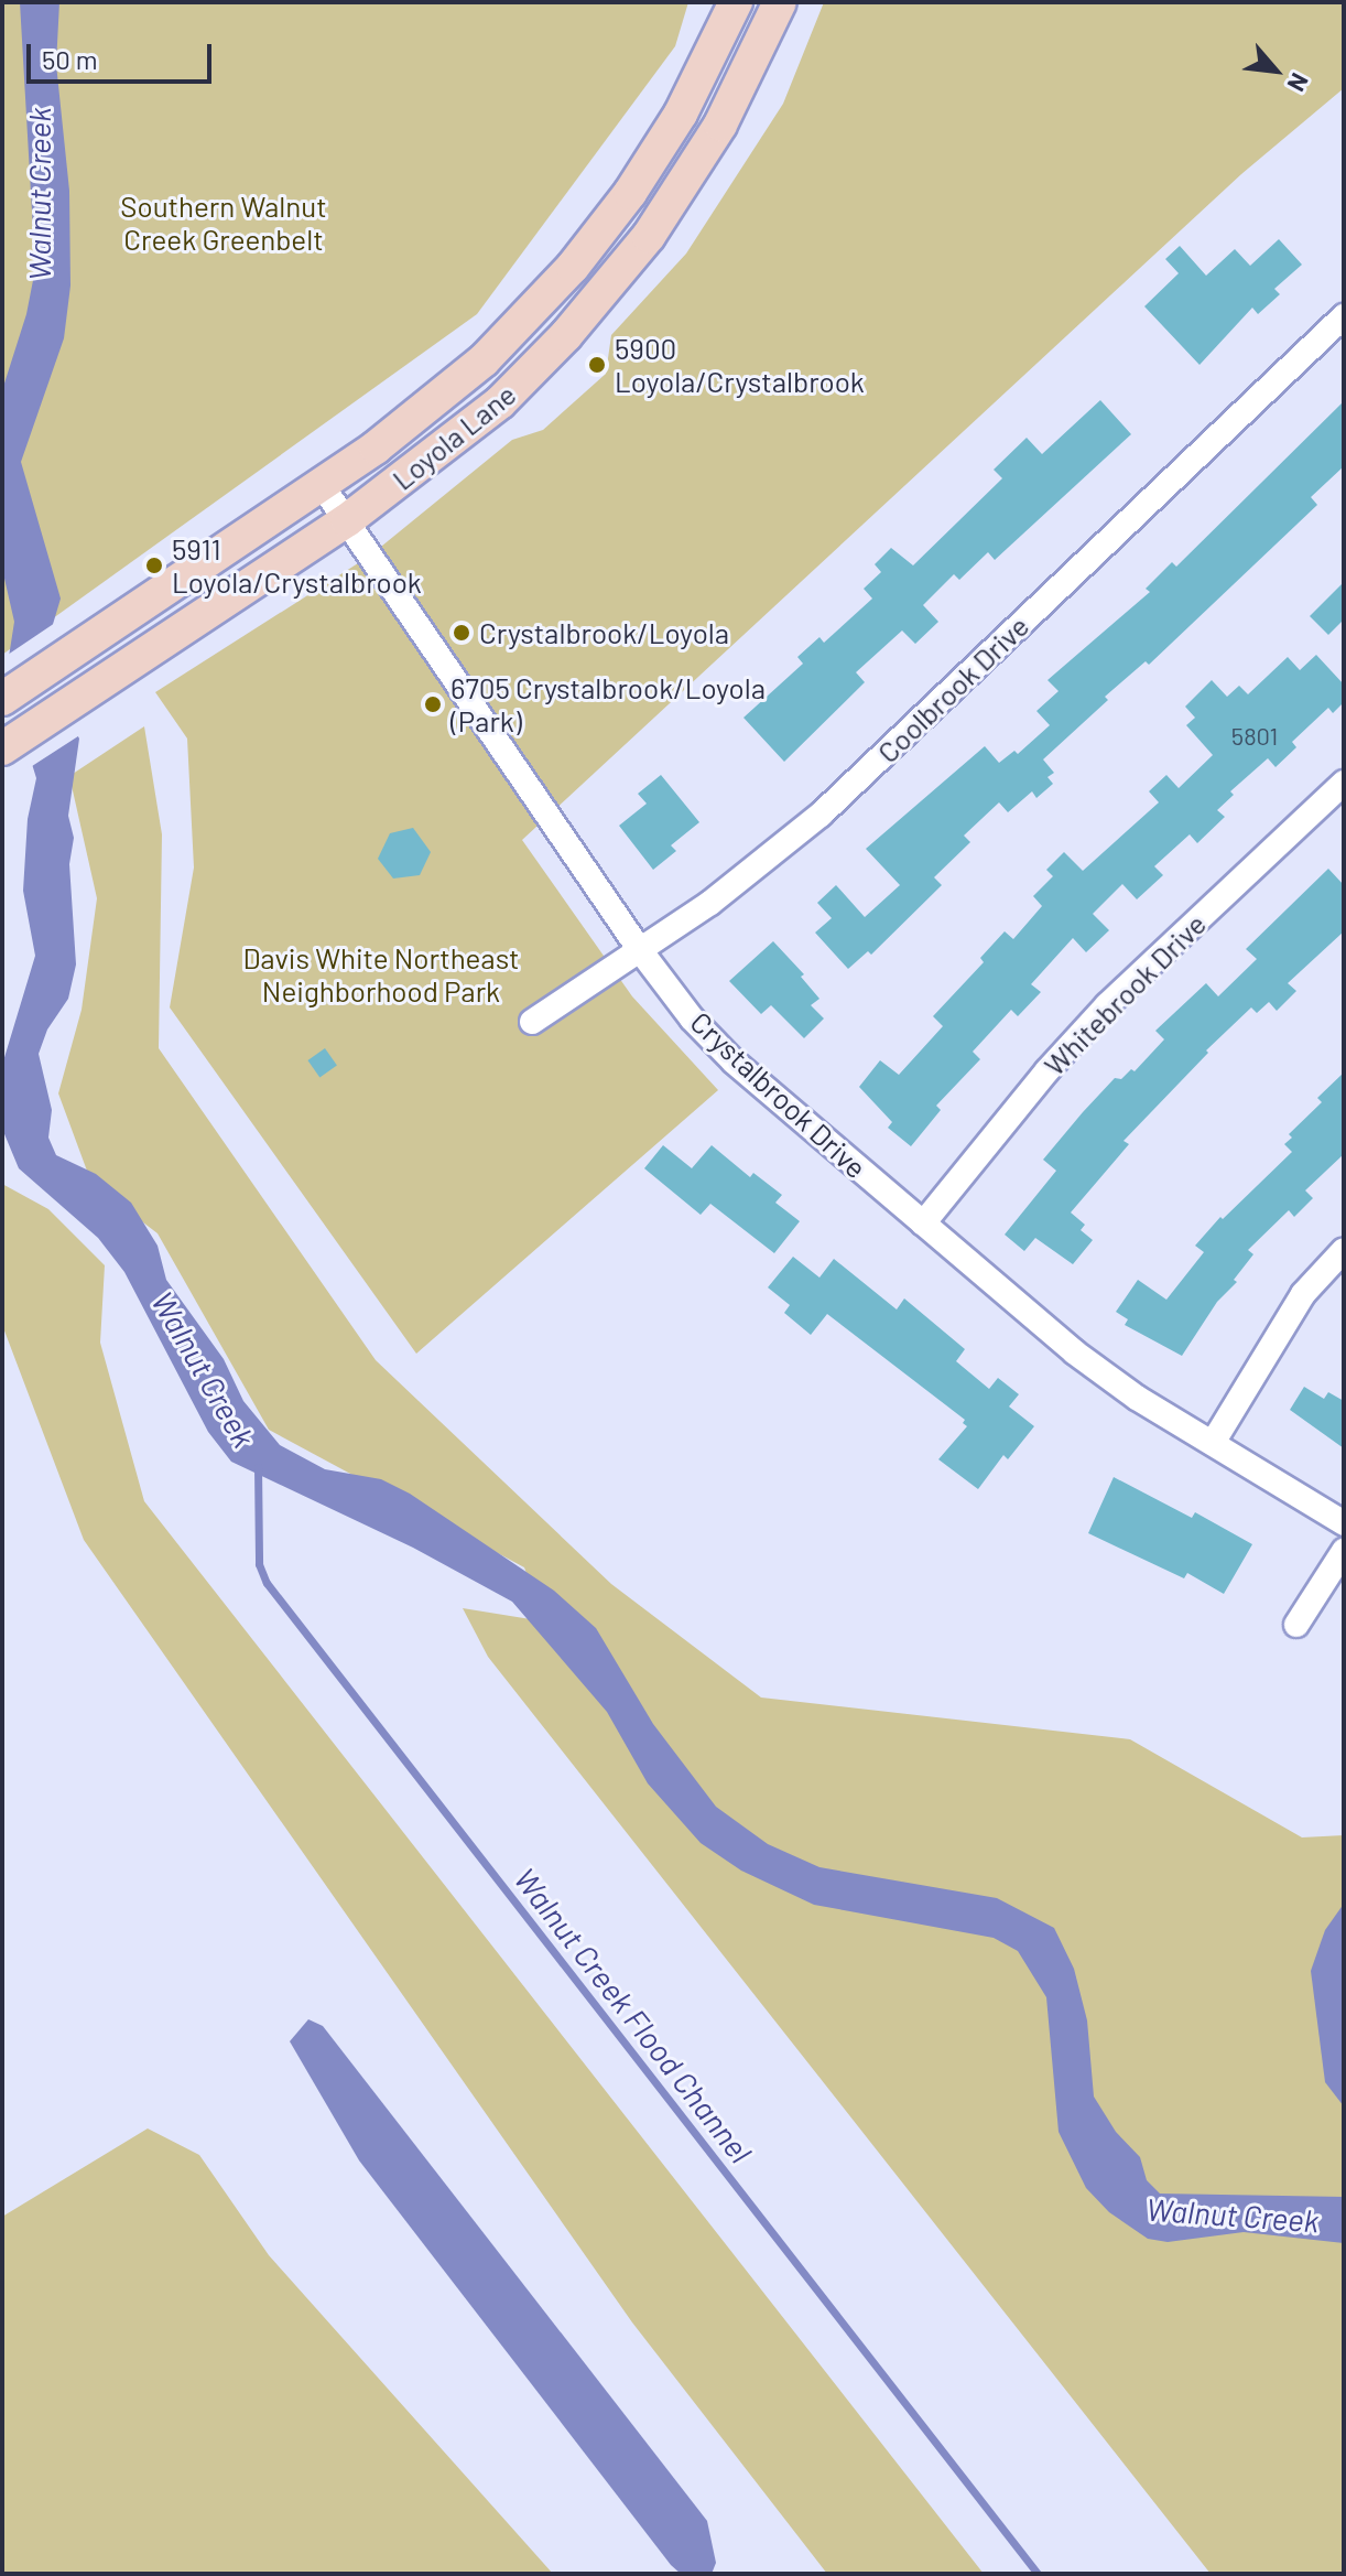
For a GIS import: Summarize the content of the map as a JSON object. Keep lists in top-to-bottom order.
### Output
{
  "streets": {
    "main road": ["Loyola Lane"],
    "street": ["Coolbrook Drive", "Whitebrook Drive", "Crystalbrook Drive"]
  },
  "crossings": [
    ["Loyola Lane", "Crystalbrook Drive"],
    ["Coolbrook Drive", "Crystalbrook Drive"],
    ["Whitebrook Drive", "Crystalbrook Drive"]
  ],
  "water": ["Walnut Creek", "Walnut Creek Flood Channel"],
  "parks": ["Southern Walnut Creek Greenbelt", "Davis White Northeast Neighborhood Park"],
  "places": [
    "5900 Loyola/Crystalbrook",
    "5911 Loyola/Crystalbrook",
    "Crystalbrook/Loyola",
    "6705 Crystalbrook/Loyola (Park)"
  ],
  "house_numbers": ["5801"],
  "scale_bar": "50 m",
  "north": "bottom right"
}
